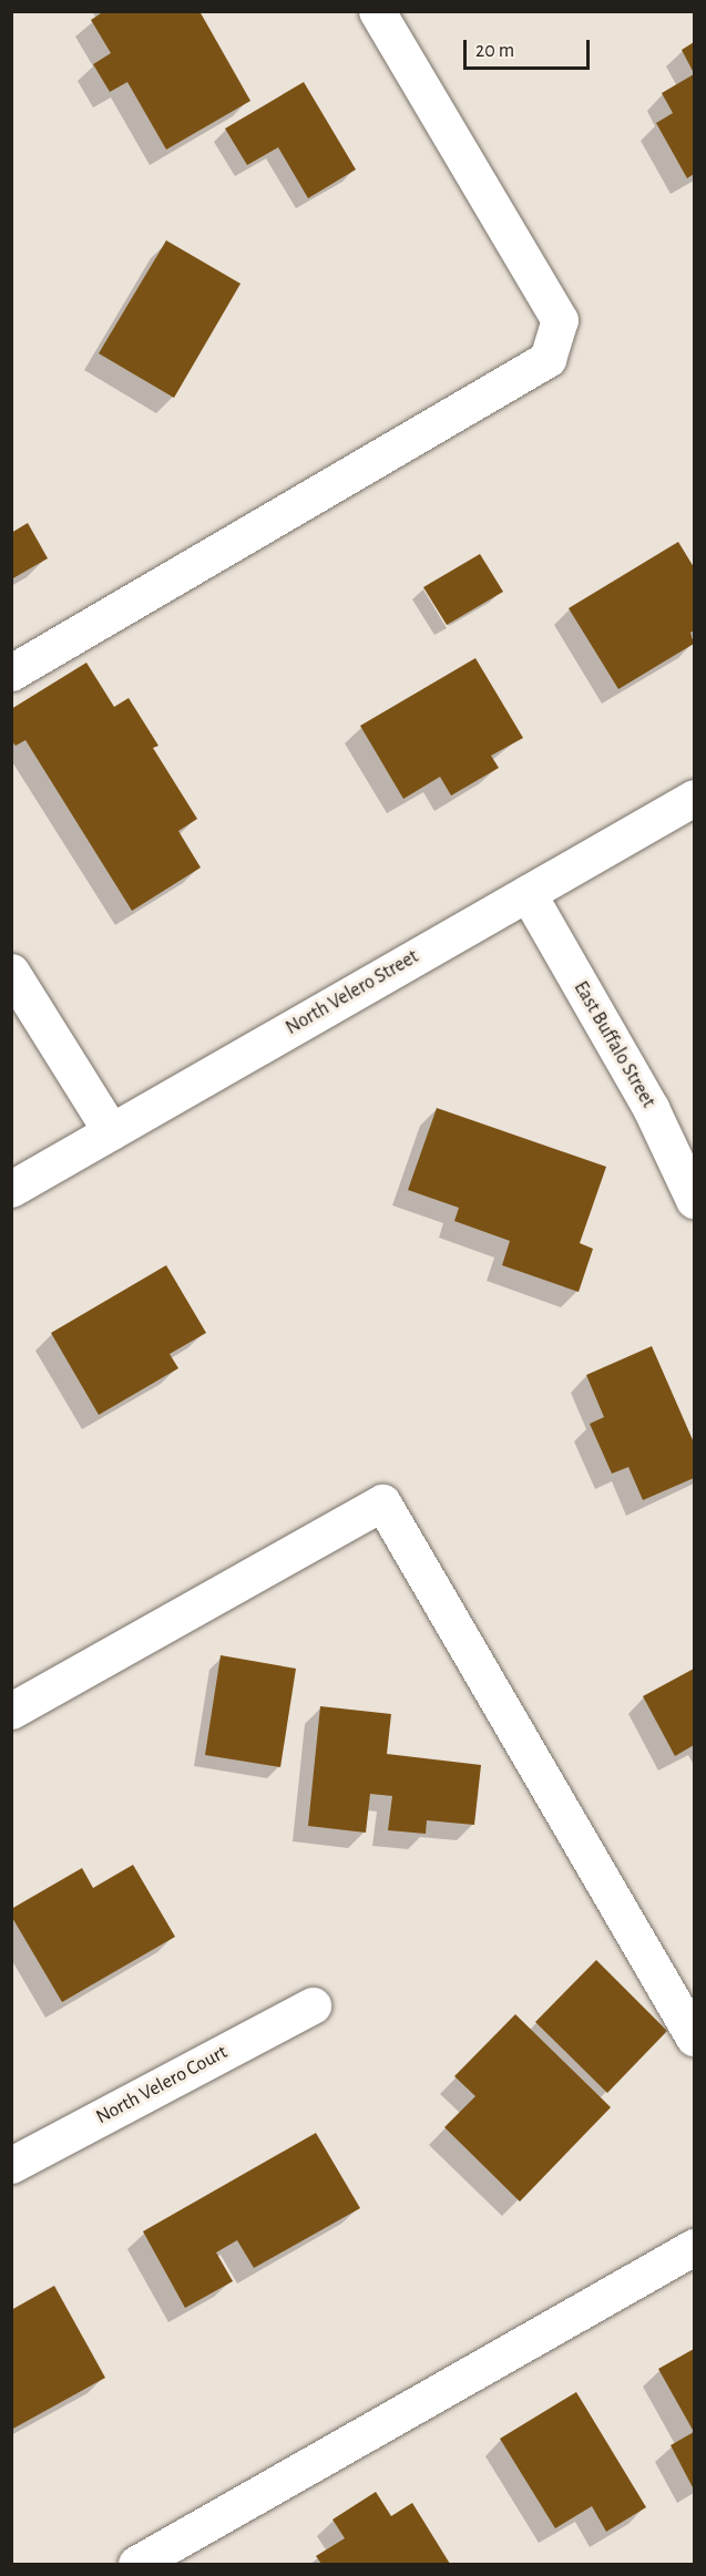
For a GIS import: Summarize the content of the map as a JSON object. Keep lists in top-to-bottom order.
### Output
{
  "streets": {
    "street": ["North Velero Street", "East Buffalo Street", "North Velero Court"]
  },
  "crossings": [
    ["North Velero Street", "East Buffalo Street"]
  ],
  "scale_bar": "20 m"
}
